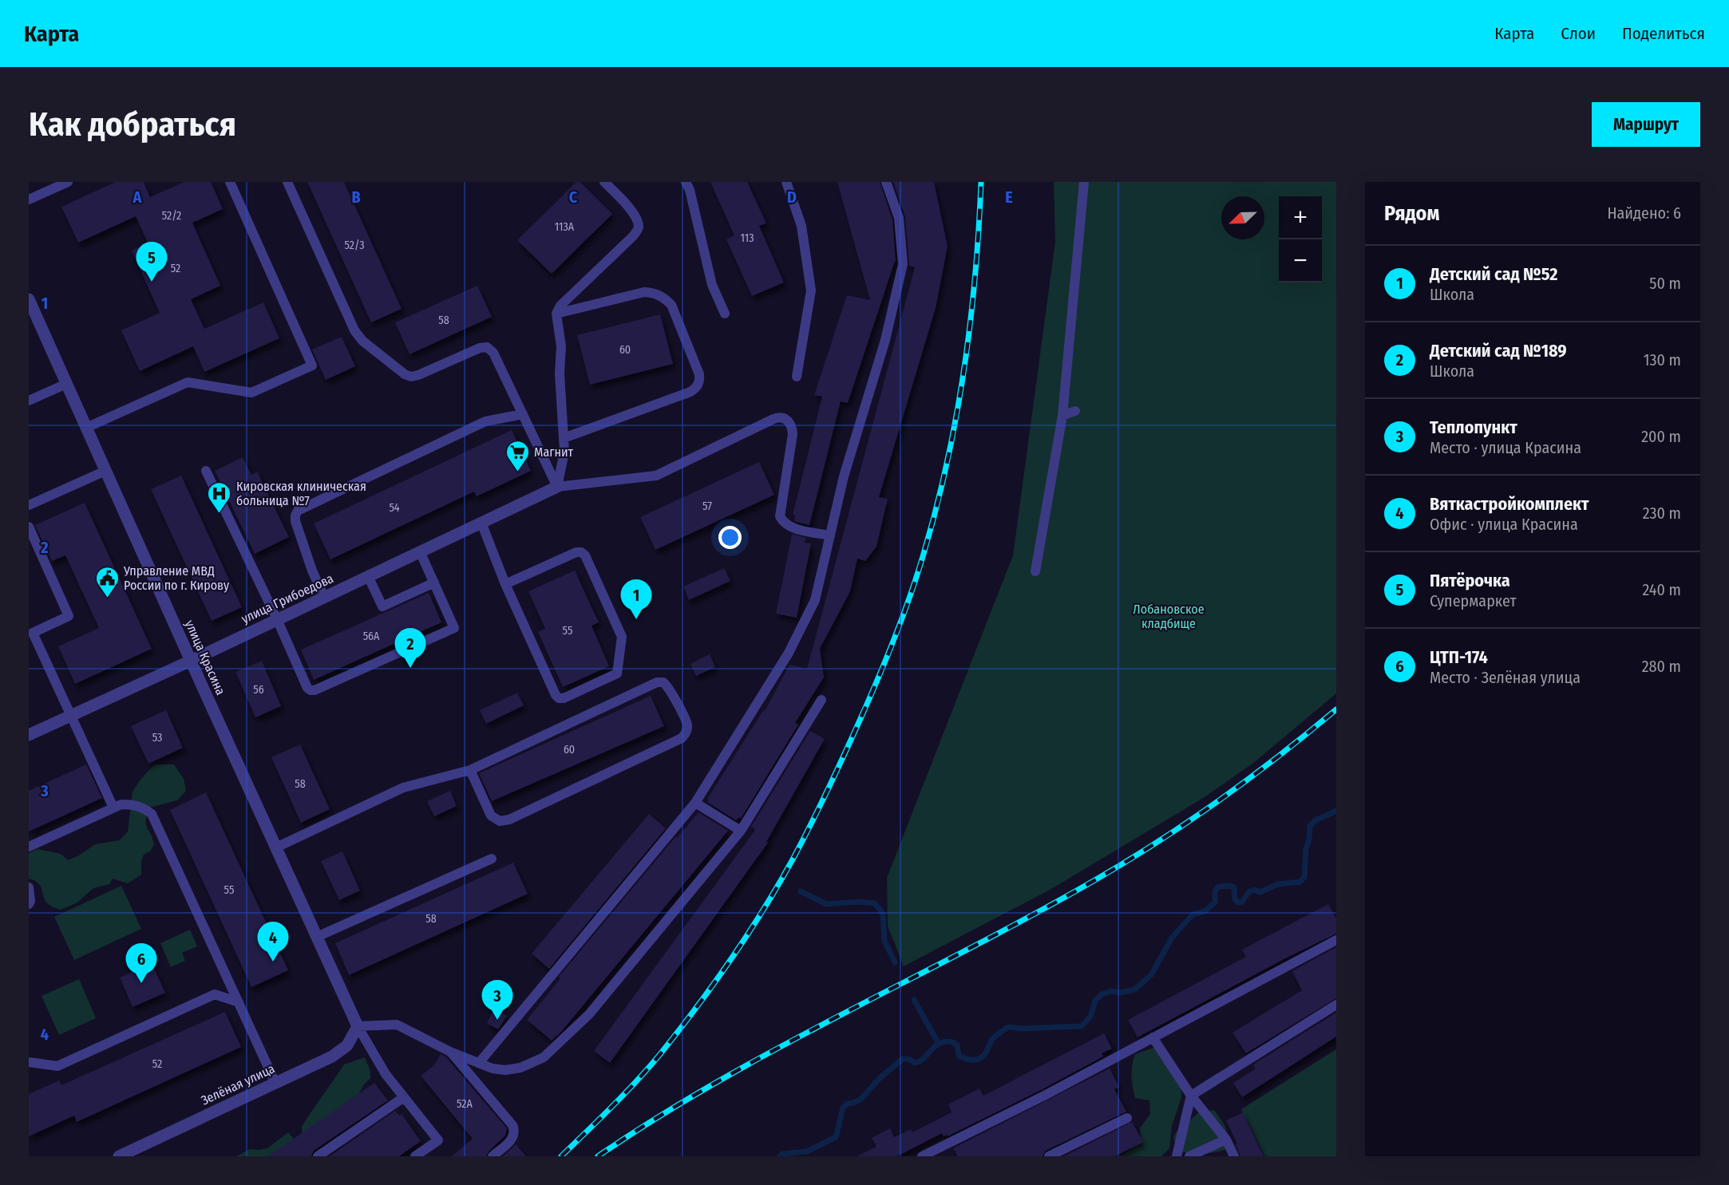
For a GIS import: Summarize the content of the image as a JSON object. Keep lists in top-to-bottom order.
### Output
{
  "streets": {
    "street": ["улица Грибоедова", "улица Красина", "Зелёная улица"]
  },
  "crossings": [
    ["улица Грибоедова", "улица Красина"],
    ["улица Красина", "Зелёная улица"]
  ],
  "parks": ["Лобановское кладбище"],
  "places": {
    "supermarket": ["Магнит"],
    "hospital": ["Кировская клиническая больница №7"],
    "public building": ["Управление МВД России по г. Кирову"]
  },
  "house_numbers": [
    "52/2",
    "113А",
    "113",
    "52/3",
    "52",
    "58",
    "60",
    "57",
    "54",
    "55",
    "56А",
    "56",
    "53",
    "60",
    "58",
    "55",
    "58",
    "52",
    "52А"
  ],
  "north": "bottom left",
  "page": {
    "header": "Карта",
    "nav": ["Карта", "Слои", "Поделиться"],
    "buttons": "Маршрут",
    "title": "Как добраться",
    "heading": ["Рядом", "Найдено: 6"],
    "map_buttons": ["+", "−"],
    "pins": [
      "5",
      "1",
      "2",
      "4",
      "6",
      "3"
    ],
    "list": [
      {
        "mark": "1",
        "name": "Детский сад №52",
        "note": "Школа",
        "value": "50 m"
      },
      {
        "mark": "2",
        "name": "Детский сад №189",
        "note": "Школа",
        "value": "130 m"
      },
      {
        "mark": "3",
        "name": "Теплопункт",
        "note": "Место · улица Красина",
        "value": "200 m"
      },
      {
        "mark": "4",
        "name": "Вяткастройкомплект",
        "note": "Офис · улица Красина",
        "value": "230 m"
      },
      {
        "mark": "5",
        "name": "Пятёрочка",
        "note": "Супермаркет",
        "value": "240 m"
      },
      {
        "mark": "6",
        "name": "ЦТП-174",
        "note": "Место · Зелёная улица",
        "value": "280 m"
      }
    ]
  },
  "grid": {
    "columns": [
      "A",
      "B",
      "C",
      "D",
      "E"
    ],
    "rows": [
      "1",
      "2",
      "3",
      "4"
    ]
  }
}
